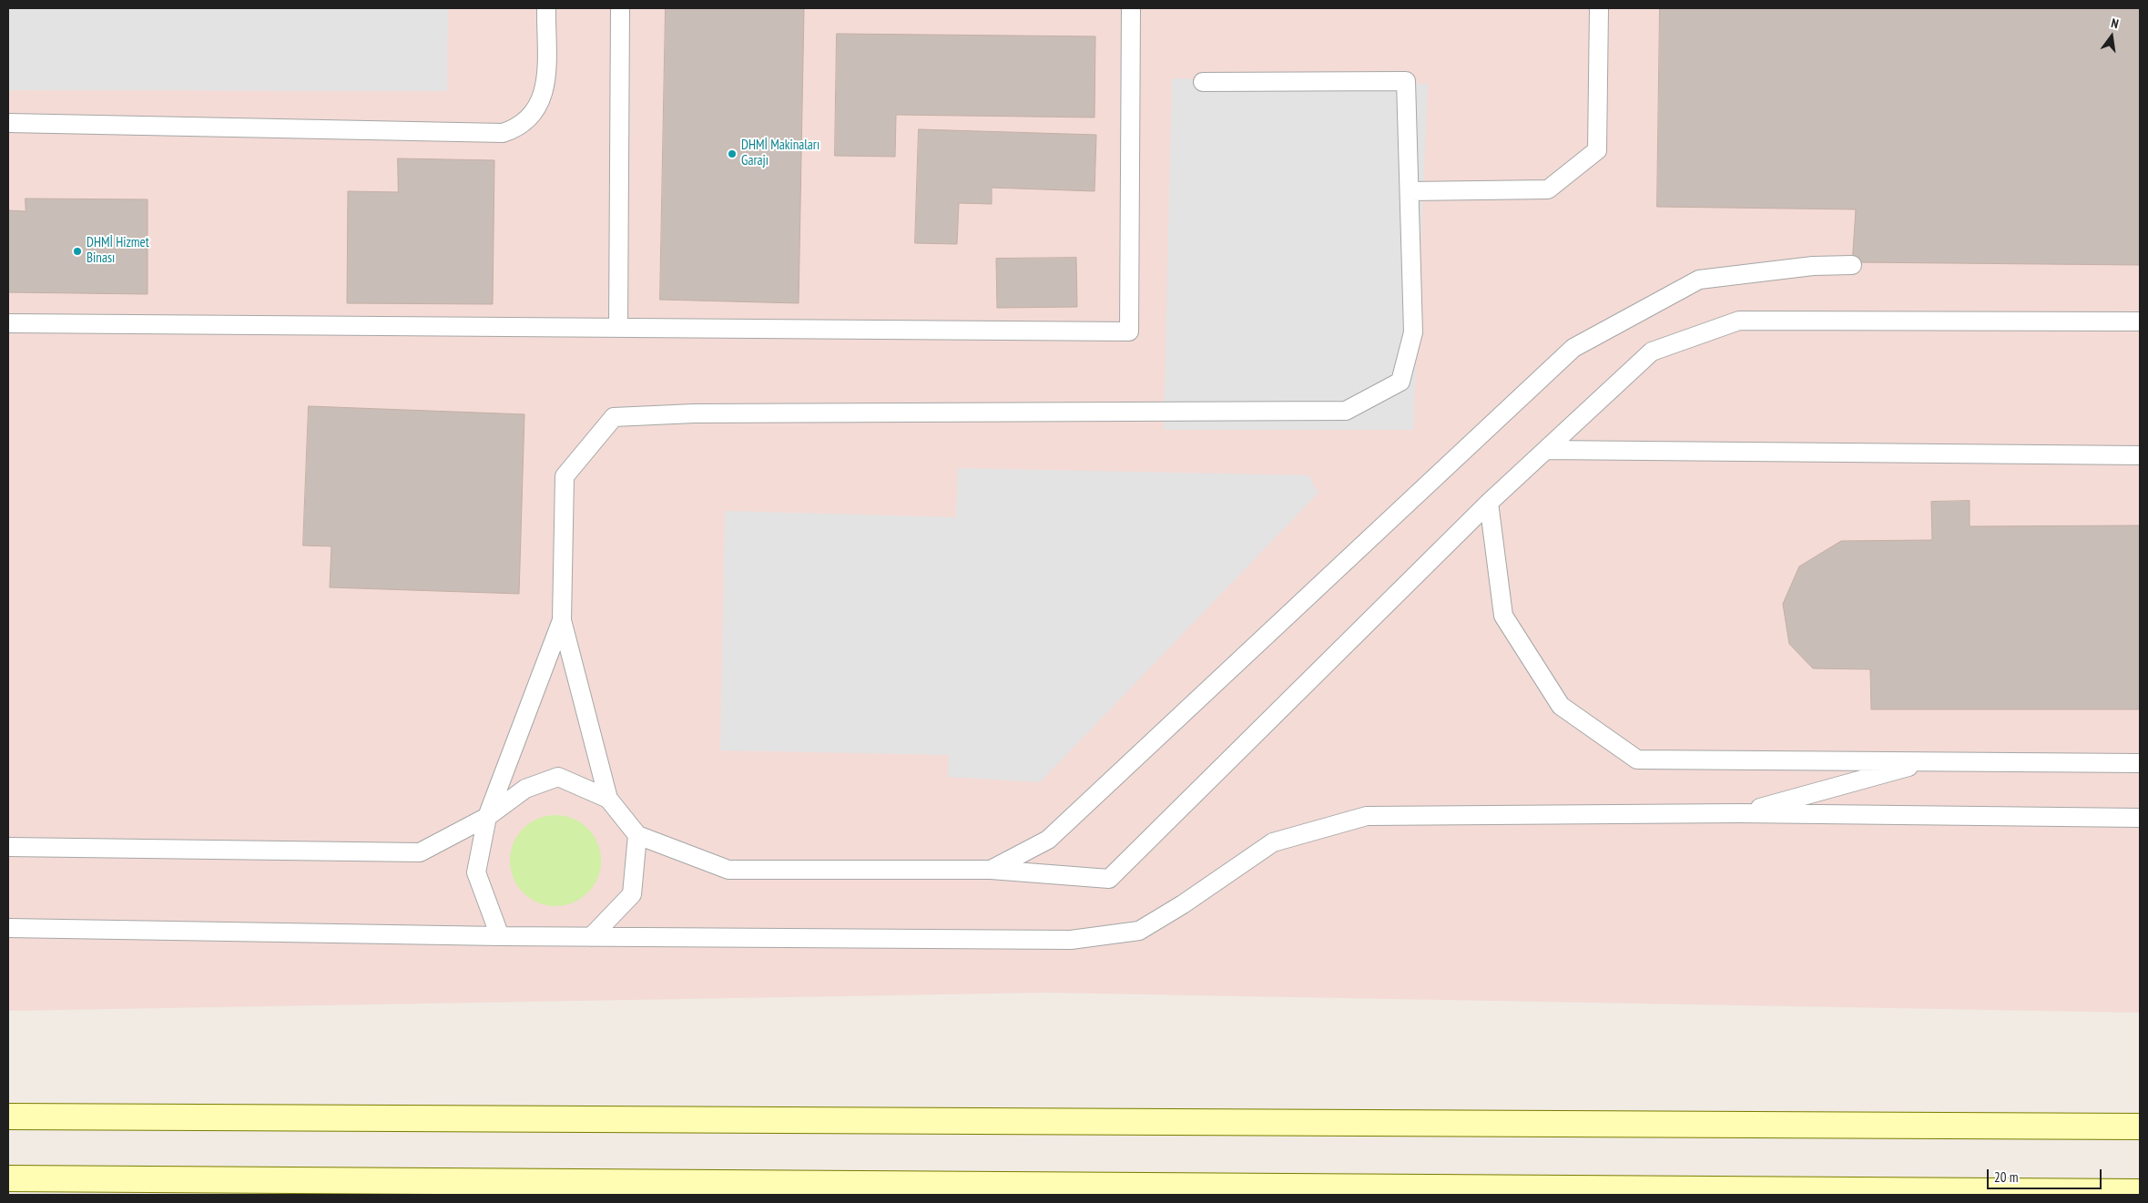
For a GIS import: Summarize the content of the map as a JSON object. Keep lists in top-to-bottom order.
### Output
{
  "places": ["DHMİ Makinaları Garajı", "DHMİ Hizmet Binası"],
  "scale_bar": "20 m",
  "north": "top"
}
